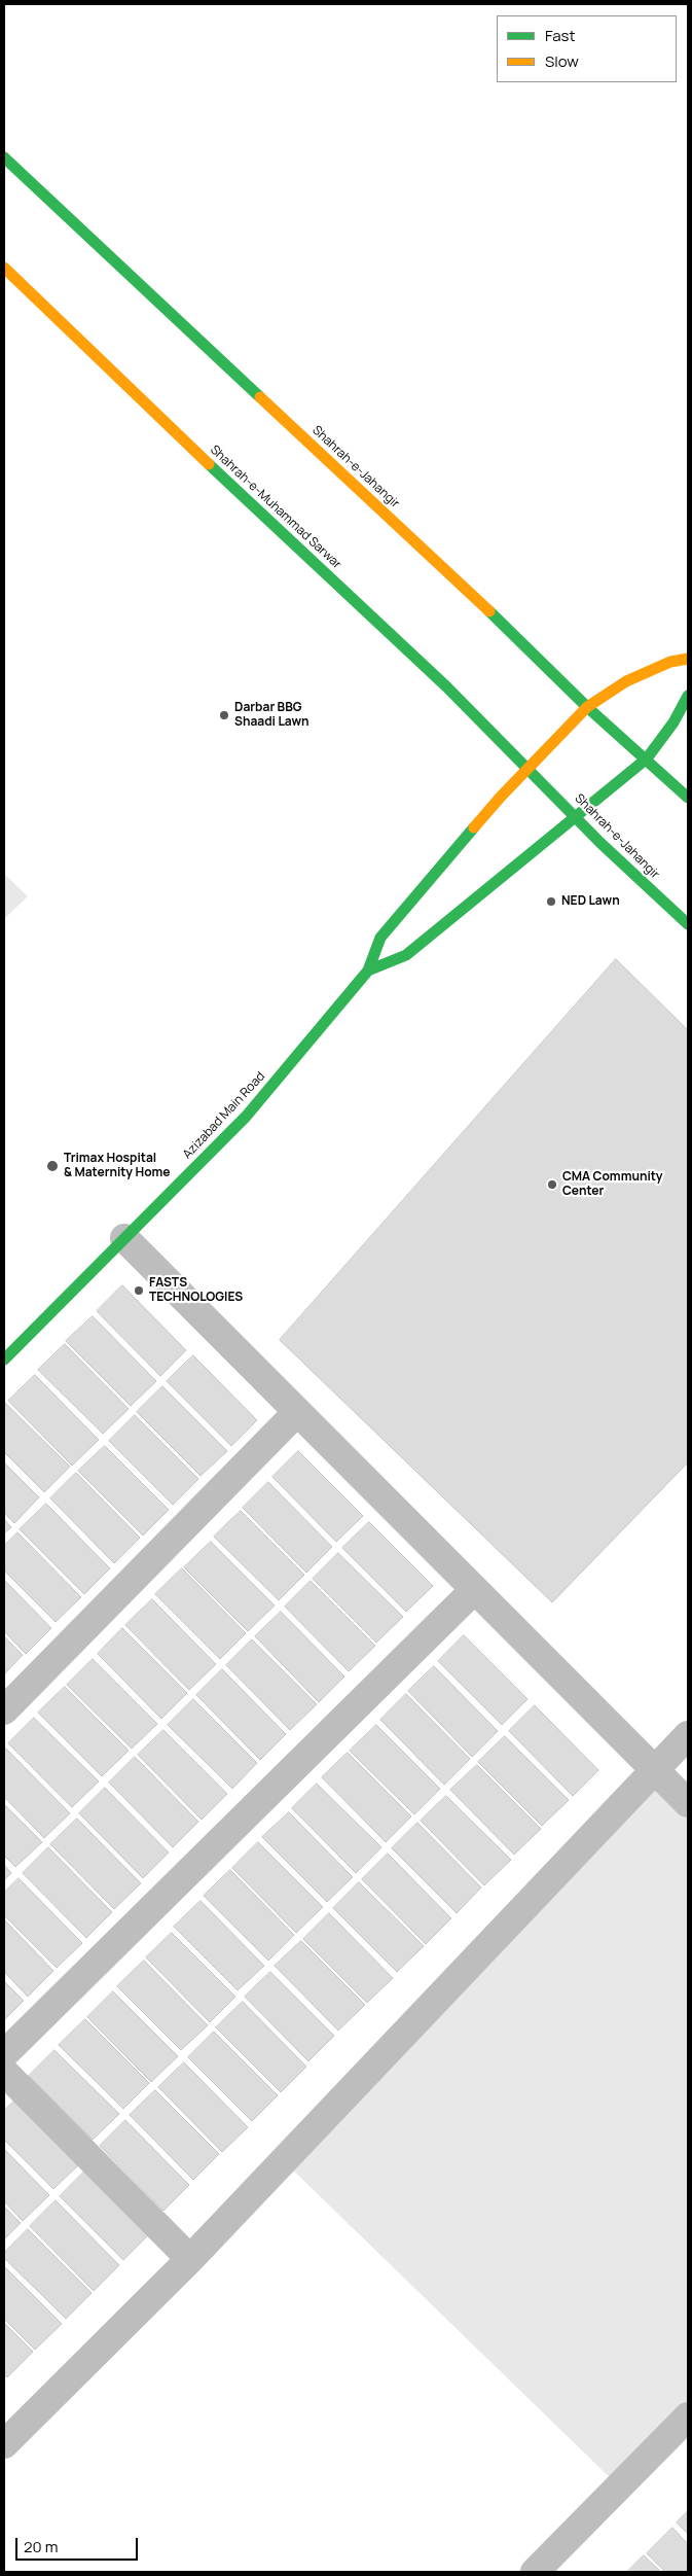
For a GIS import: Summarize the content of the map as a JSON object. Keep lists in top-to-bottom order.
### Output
{
  "streets": {
    "main road": ["Shahrah-e-Jahangir", "Shahrah-e-Muhammad Sarwar", "Azizabad Main Road"]
  },
  "crossings": [
    ["Shahrah-e-Jahangir", "Shahrah-e-Muhammad Sarwar"],
    ["Shahrah-e-Jahangir", "Azizabad Main Road"],
    ["Shahrah-e-Muhammad Sarwar", "Azizabad Main Road"]
  ],
  "places": [
    "Darbar BBG Shaadi Lawn",
    "NED Lawn",
    "Trimax Hospital & Maternity Home",
    "CMA Community Center",
    "FASTS TECHNOLOGIES"
  ],
  "legend": ["Fast", "Slow"],
  "scale_bar": "20 m"
}
